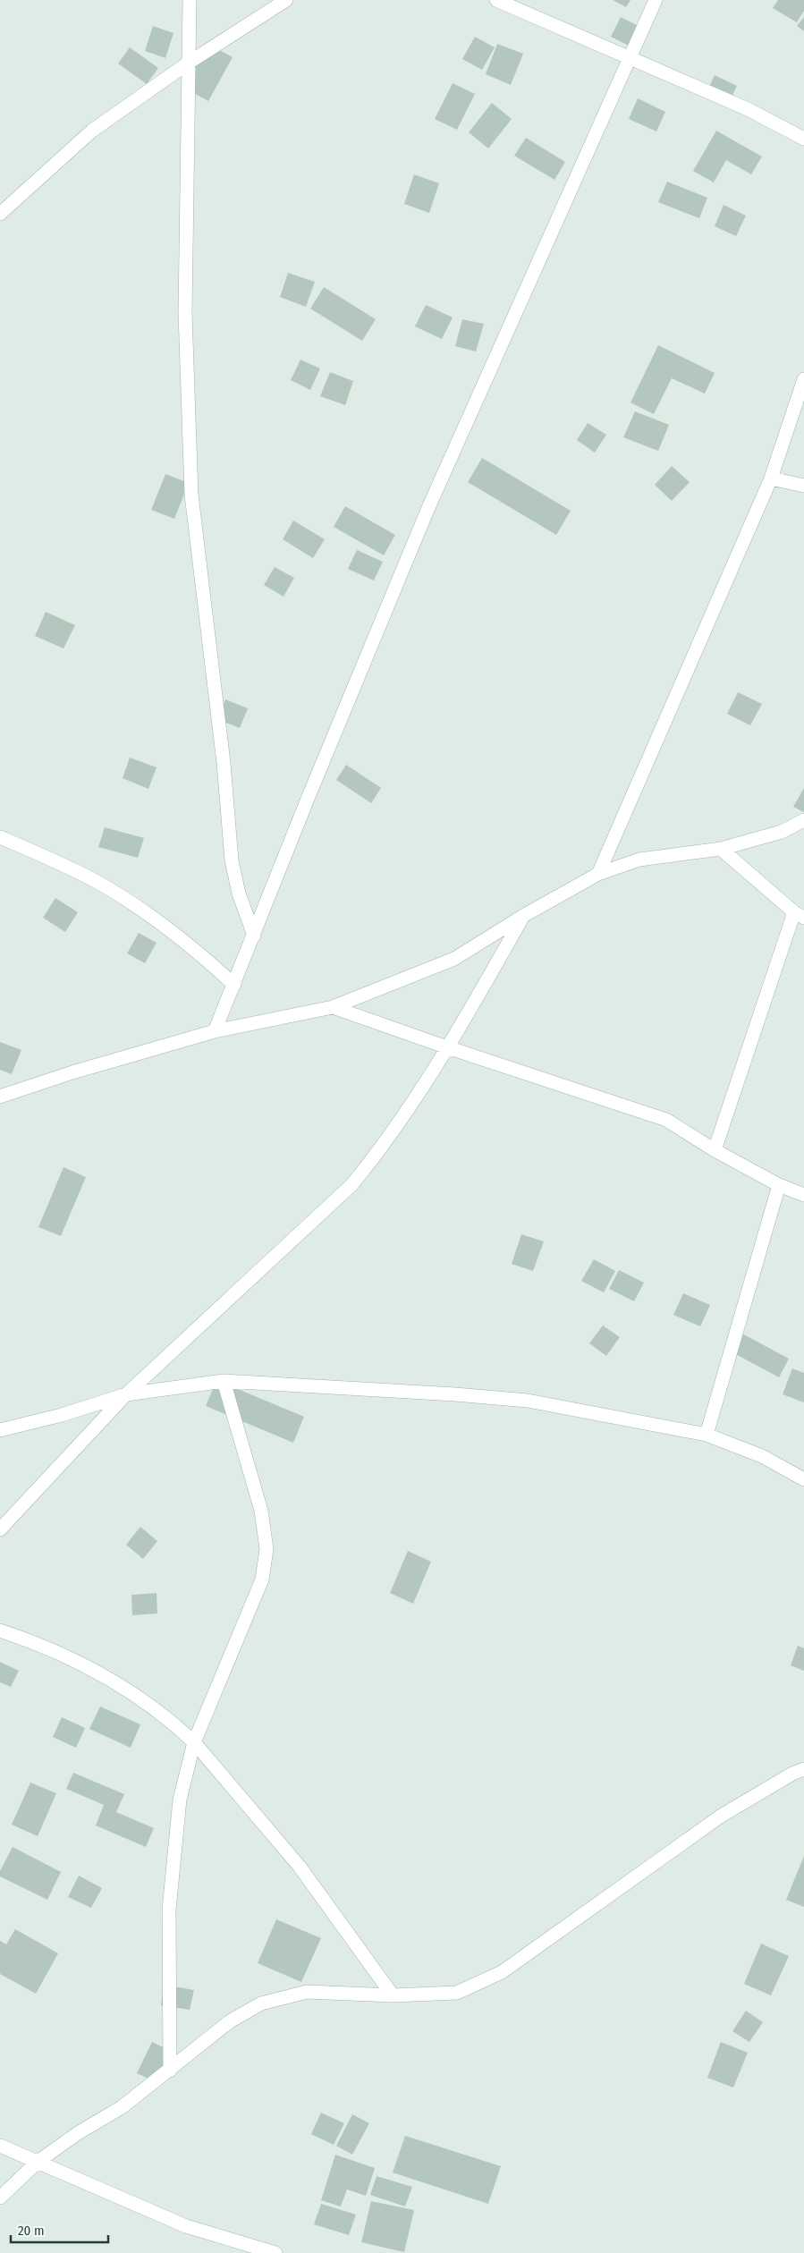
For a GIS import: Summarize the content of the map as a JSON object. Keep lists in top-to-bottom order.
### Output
{
  "scale_bar": "20 m"
}
